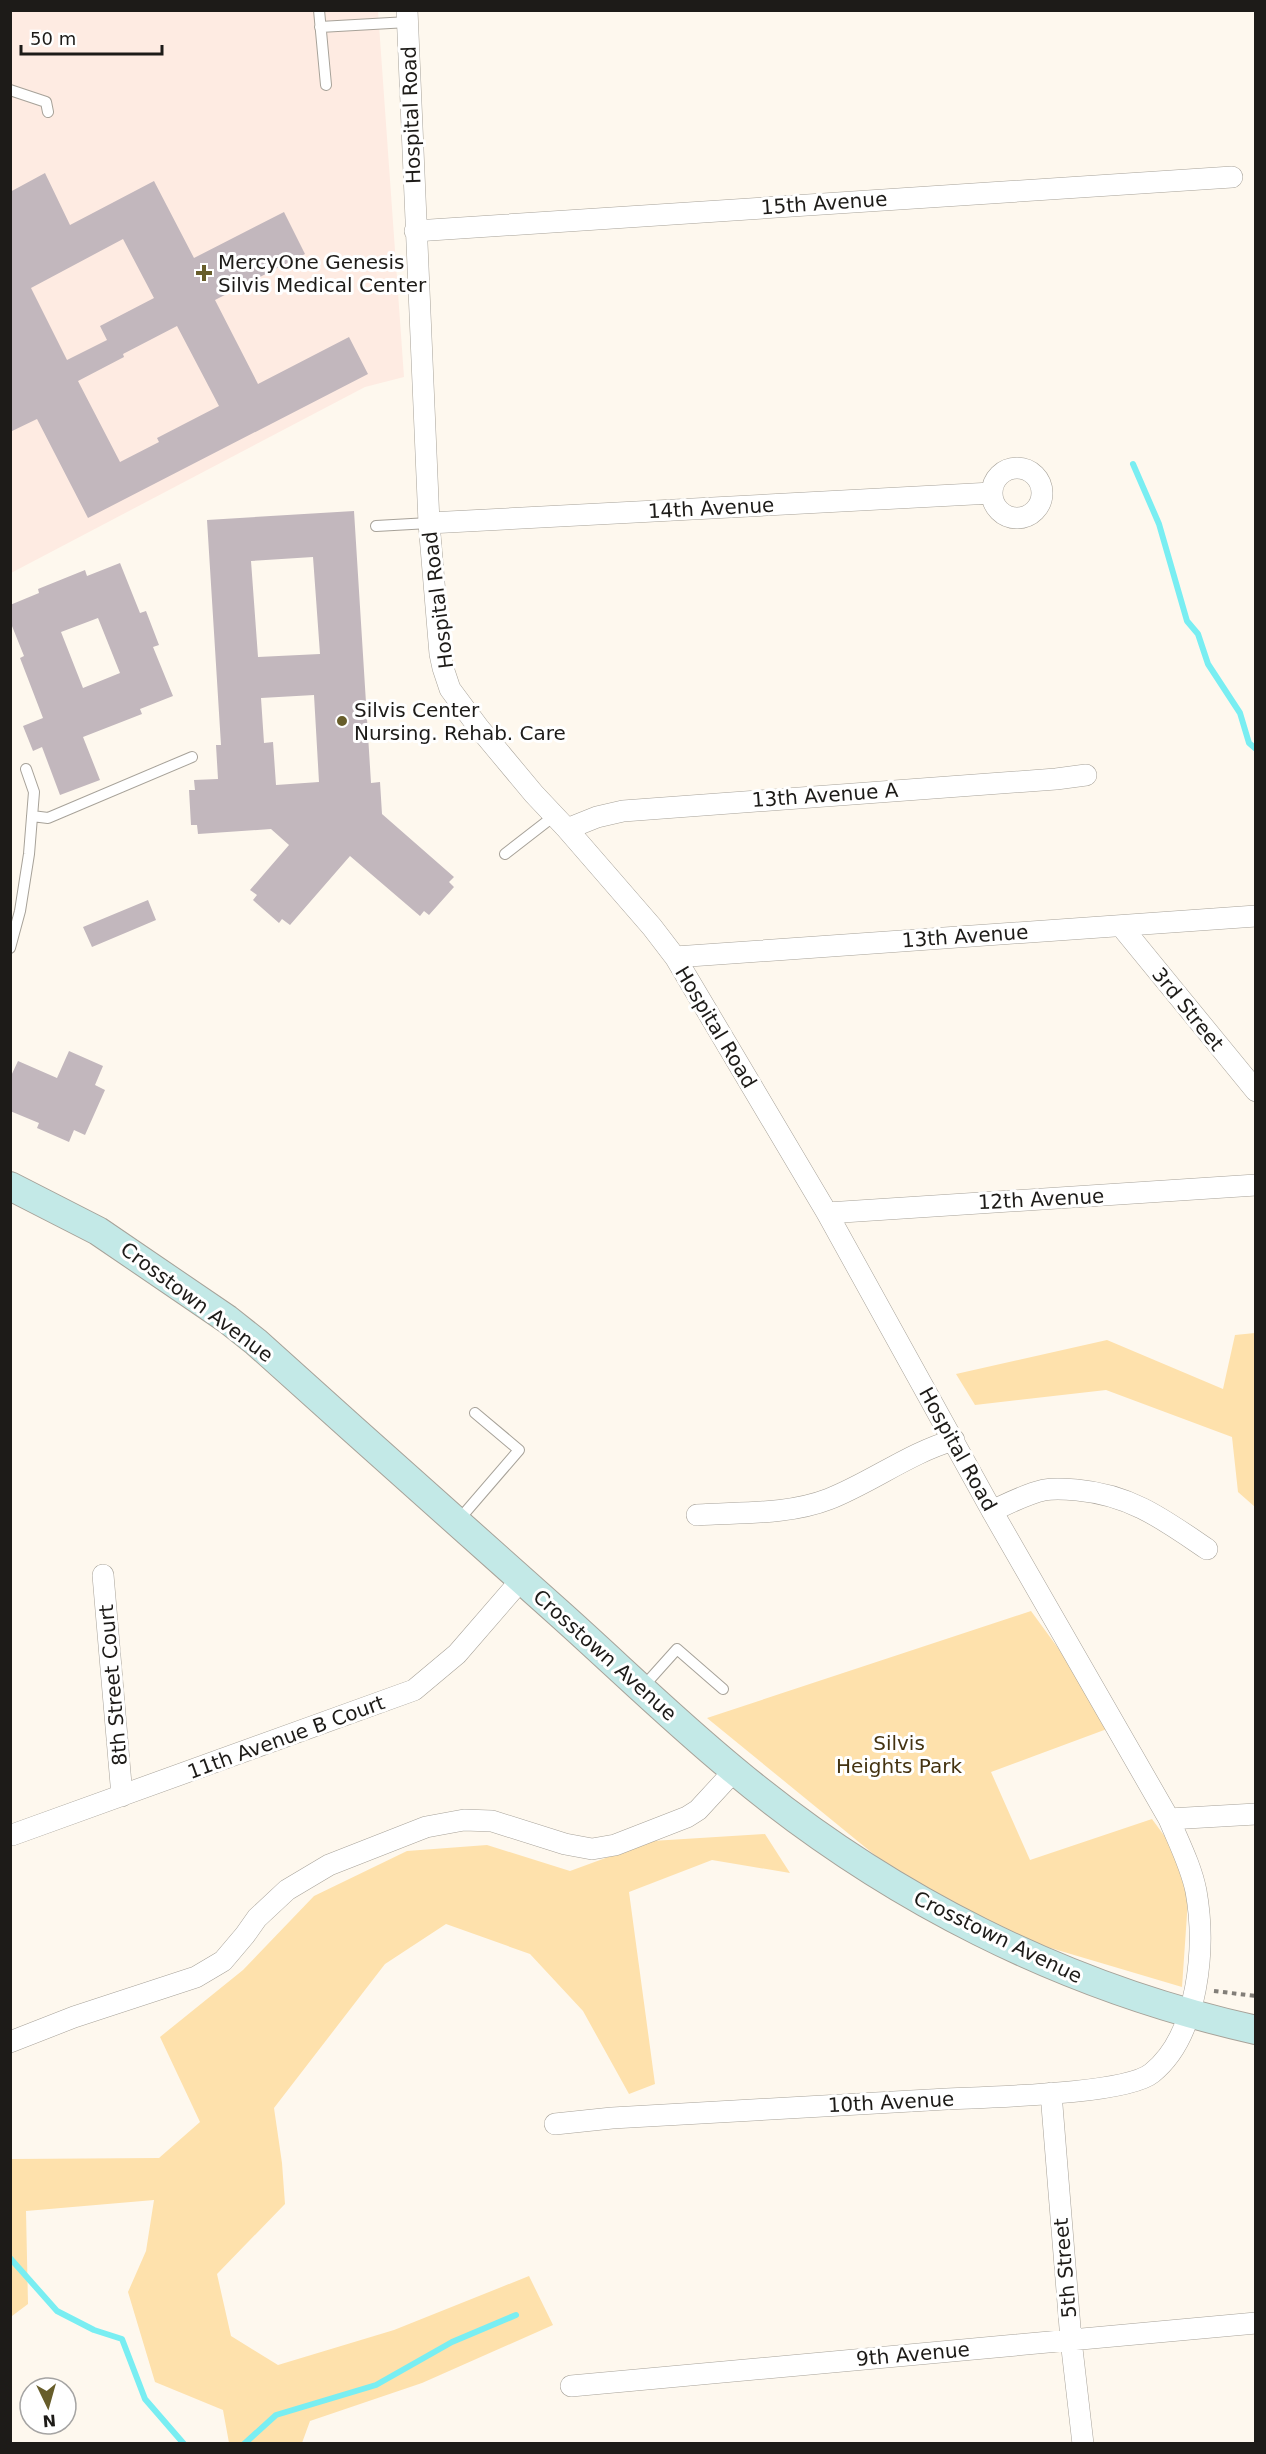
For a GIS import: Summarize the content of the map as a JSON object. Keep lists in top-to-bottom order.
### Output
{
  "streets": {
    "street": [
      "Hospital Road",
      "15th Avenue",
      "14th Avenue",
      "13th Avenue A",
      "13th Avenue",
      "3rd Street",
      "12th Avenue",
      "Crosstown Avenue",
      "8th Street Court",
      "11th Avenue B Court",
      "10th Avenue",
      "5th Street",
      "9th Avenue"
    ]
  },
  "crossings": [
    ["Hospital Road", "15th Avenue"],
    ["Hospital Road", "14th Avenue"],
    ["Hospital Road", "13th Avenue A"],
    ["Hospital Road", "13th Avenue"],
    ["Hospital Road", "12th Avenue"],
    ["Hospital Road", "Crosstown Avenue"],
    ["Hospital Road", "10th Avenue"],
    ["13th Avenue", "3rd Street"],
    ["Crosstown Avenue", "11th Avenue B Court"],
    ["Crosstown Avenue", "10th Avenue"],
    ["8th Street Court", "11th Avenue B Court"],
    ["10th Avenue", "5th Street"],
    ["5th Street", "9th Avenue"]
  ],
  "parks": ["Silvis Heights Park"],
  "places": {
    "health": ["MercyOne Genesis Silvis Medical Center"],
    "other": ["Silvis Center Nursing. Rehab. Care"]
  },
  "scale_bar": "50 m",
  "north": "bottom"
}
